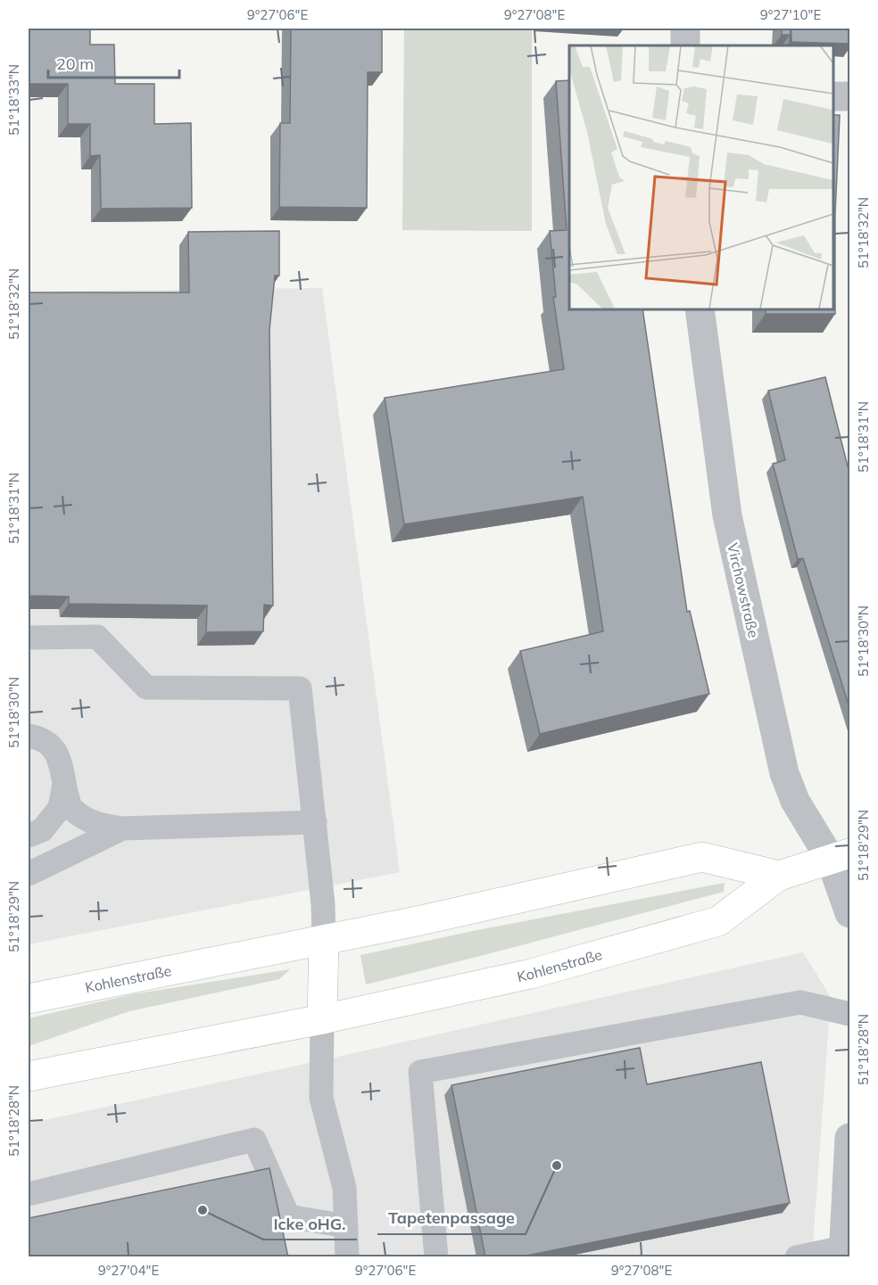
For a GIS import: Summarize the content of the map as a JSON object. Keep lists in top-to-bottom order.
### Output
{
  "streets": {
    "main road": ["Kohlenstraße"],
    "street": ["Virchowstraße"]
  },
  "crossings": [
    ["Virchowstraße", "Kohlenstraße"]
  ],
  "places": ["Tapetenpassage", "Icke oHG."],
  "scale_bar": "20 m",
  "coordinates": [
    "9°27'06\"E",
    "9°27'08\"E",
    "9°27'10\"E",
    "51°18'33\"N",
    "51°18'32\"N",
    "51°18'31\"N",
    "51°18'30\"N",
    "51°18'29\"N",
    "51°18'28\"N",
    "9°27'04\"E"
  ]
}
